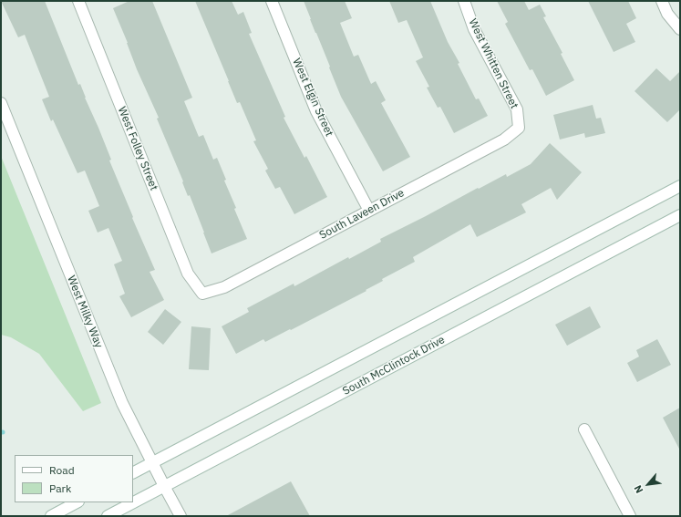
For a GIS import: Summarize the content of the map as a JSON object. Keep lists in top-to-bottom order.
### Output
{
  "streets": {
    "street": [
      "West Whitten Street",
      "West Elgin Street",
      "West Folley Street",
      "South Laveen Drive",
      "West Milky Way",
      "South McClintock Drive"
    ]
  },
  "crossings": [
    ["West Whitten Street", "South Laveen Drive"],
    ["West Elgin Street", "South Laveen Drive"],
    ["West Folley Street", "South Laveen Drive"],
    ["West Milky Way", "South McClintock Drive"]
  ],
  "legend": ["Road", "Park"],
  "north": "bottom left"
}
